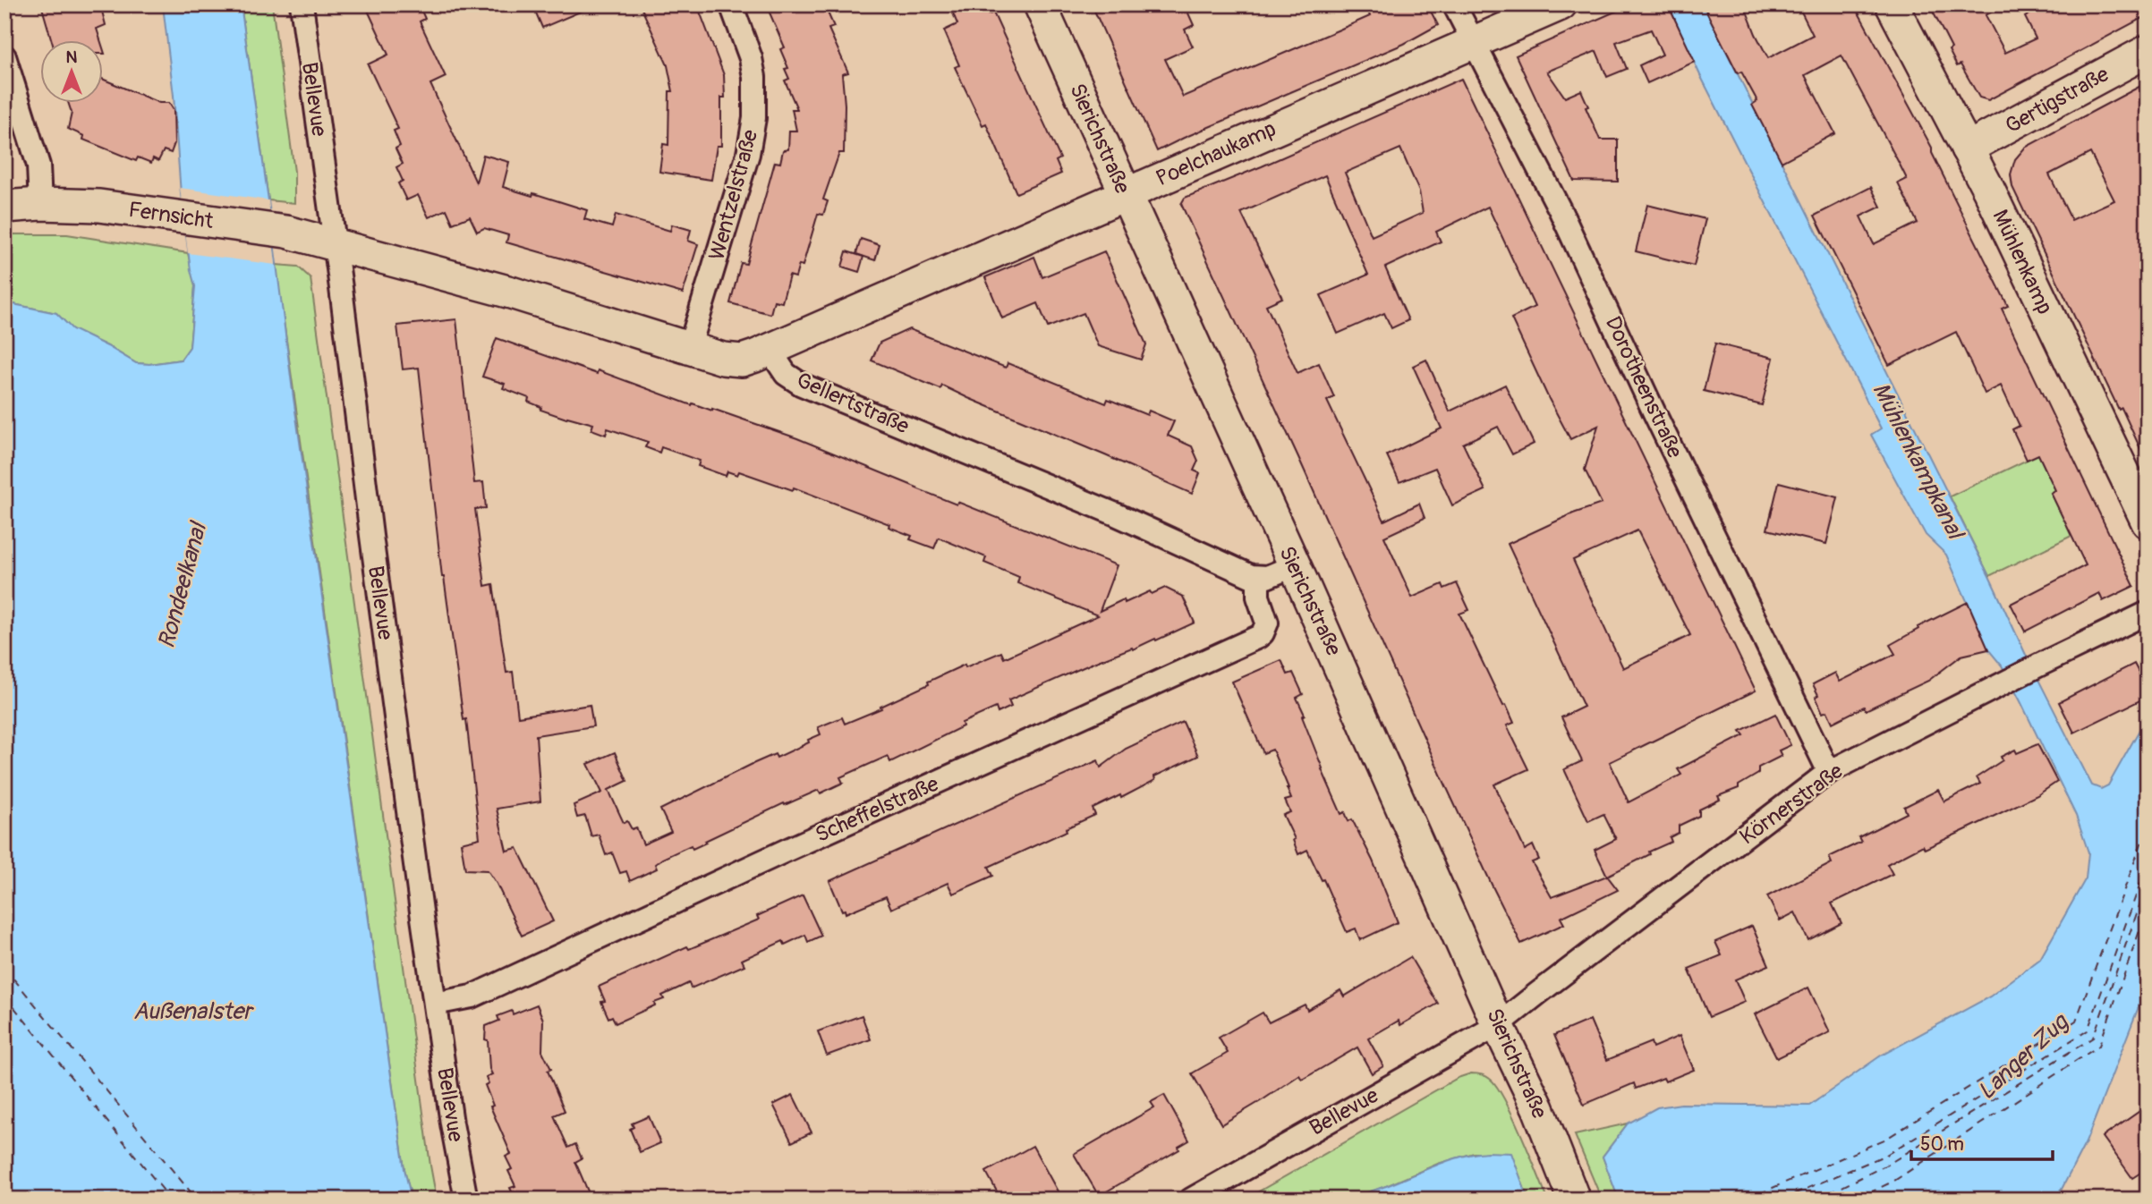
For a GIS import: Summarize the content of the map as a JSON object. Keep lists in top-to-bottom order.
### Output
{
  "streets": {
    "street": [
      "Bellevue",
      "Gertigstraße",
      "Sierichstraße",
      "Poelchaukamp",
      "Wentzelstraße",
      "Fernsicht",
      "Mühlenkamp",
      "Dorotheenstraße",
      "Gellertstraße",
      "Körnerstraße",
      "Scheffelstraße"
    ]
  },
  "crossings": [
    ["Bellevue", "Sierichstraße"],
    ["Bellevue", "Fernsicht"],
    ["Bellevue", "Körnerstraße"],
    ["Bellevue", "Scheffelstraße"],
    ["Gertigstraße", "Mühlenkamp"],
    ["Sierichstraße", "Poelchaukamp"],
    ["Sierichstraße", "Körnerstraße"],
    ["Poelchaukamp", "Dorotheenstraße"],
    ["Poelchaukamp", "Gellertstraße"],
    ["Dorotheenstraße", "Körnerstraße"],
    ["Gellertstraße", "Scheffelstraße"]
  ],
  "water": [
    "Mühlenkampkanal",
    "Rondeelkanal",
    "Außenalster",
    "Langer Zug"
  ],
  "scale_bar": "50 m",
  "north": "top"
}
